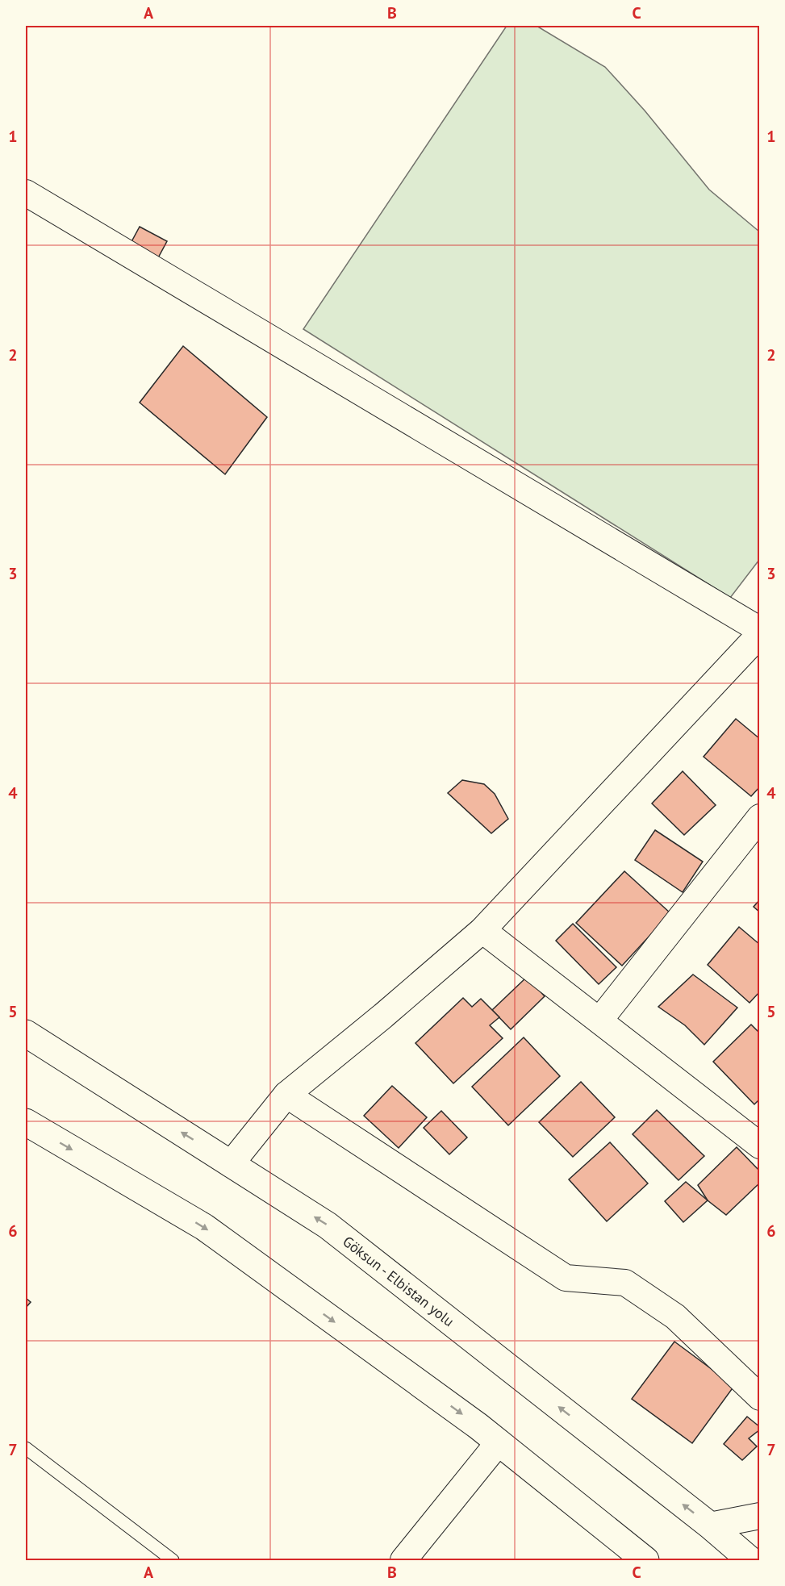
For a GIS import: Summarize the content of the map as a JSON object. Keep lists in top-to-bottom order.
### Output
{
  "streets": {
    "highway": ["Göksun - Elbistan yolu"]
  },
  "grid": {
    "columns": ["A", "B", "C"],
    "rows": [
      "1",
      "2",
      "3",
      "4",
      "5",
      "6",
      "7"
    ]
  }
}
